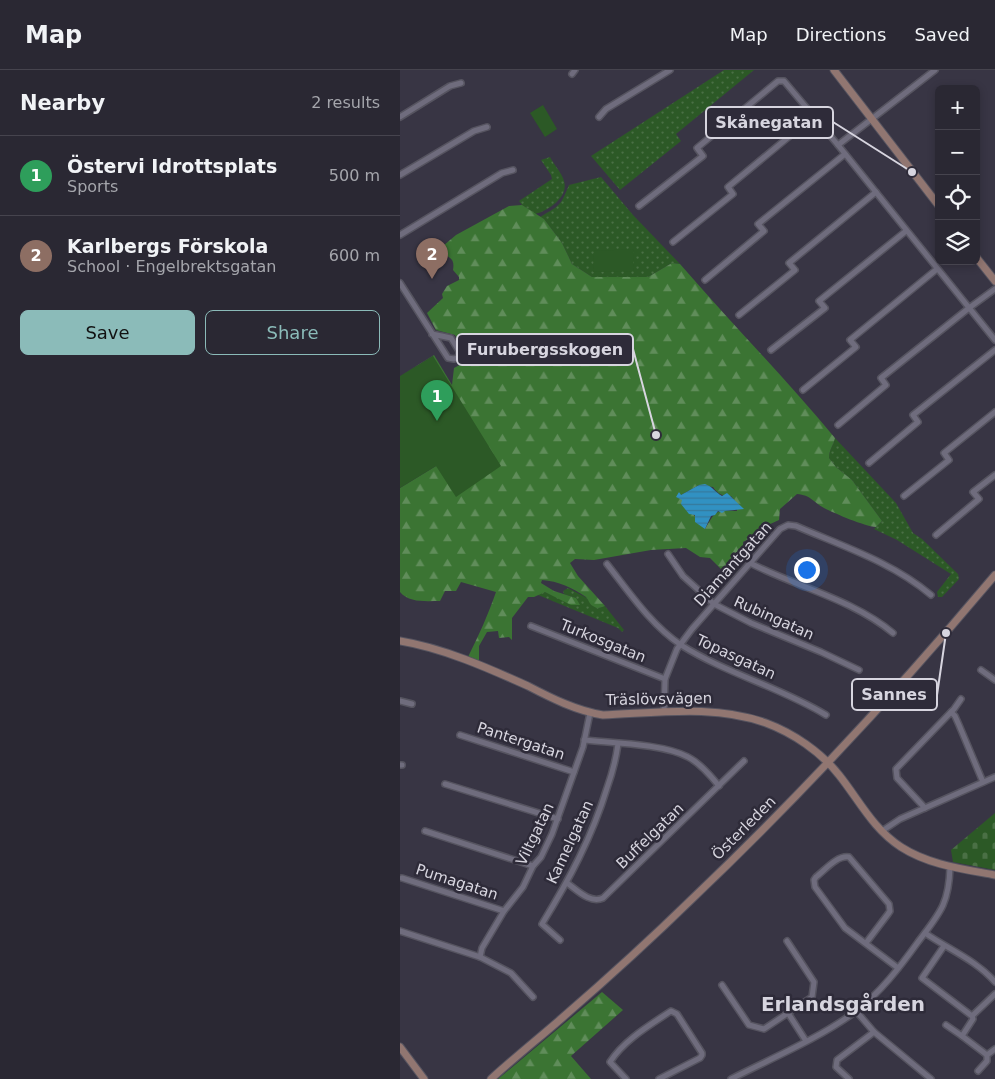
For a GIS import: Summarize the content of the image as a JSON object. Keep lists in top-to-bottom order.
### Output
{
  "streets": {
    "street": [
      "Diamantgatan",
      "Rubingatan",
      "Turkosgatan",
      "Topasgatan",
      "Träslövsvägen",
      "Pantergatan",
      "Österleden",
      "Viltgatan",
      "Buffelgatan",
      "Kamelgatan",
      "Pumagatan"
    ]
  },
  "crossings": [
    ["Diamantgatan", "Rubingatan"],
    ["Diamantgatan", "Turkosgatan"],
    ["Diamantgatan", "Topasgatan"],
    ["Diamantgatan", "Träslövsvägen"],
    ["Träslövsvägen", "Österleden"],
    ["Träslövsvägen", "Viltgatan"],
    ["Pantergatan", "Viltgatan"],
    ["Viltgatan", "Pumagatan"],
    ["Buffelgatan", "Kamelgatan"]
  ],
  "districts": ["Erlandsgården"],
  "places": ["Skånegatan", "Furubergsskogen", "Sannes"],
  "page": {
    "header": "Map",
    "nav": ["Map", "Directions", "Saved"],
    "heading": ["Nearby", "2 results"],
    "map_buttons": ["+", "−"],
    "list": [
      {
        "mark": "1",
        "name": "Östervi Idrottsplats",
        "note": "Sports",
        "value": "500 m"
      },
      {
        "mark": "2",
        "name": "Karlbergs Förskola",
        "note": "School · Engelbrektsgatan",
        "value": "600 m"
      }
    ],
    "pins": ["2", "1"],
    "buttons": ["Save", "Share"]
  }
}
